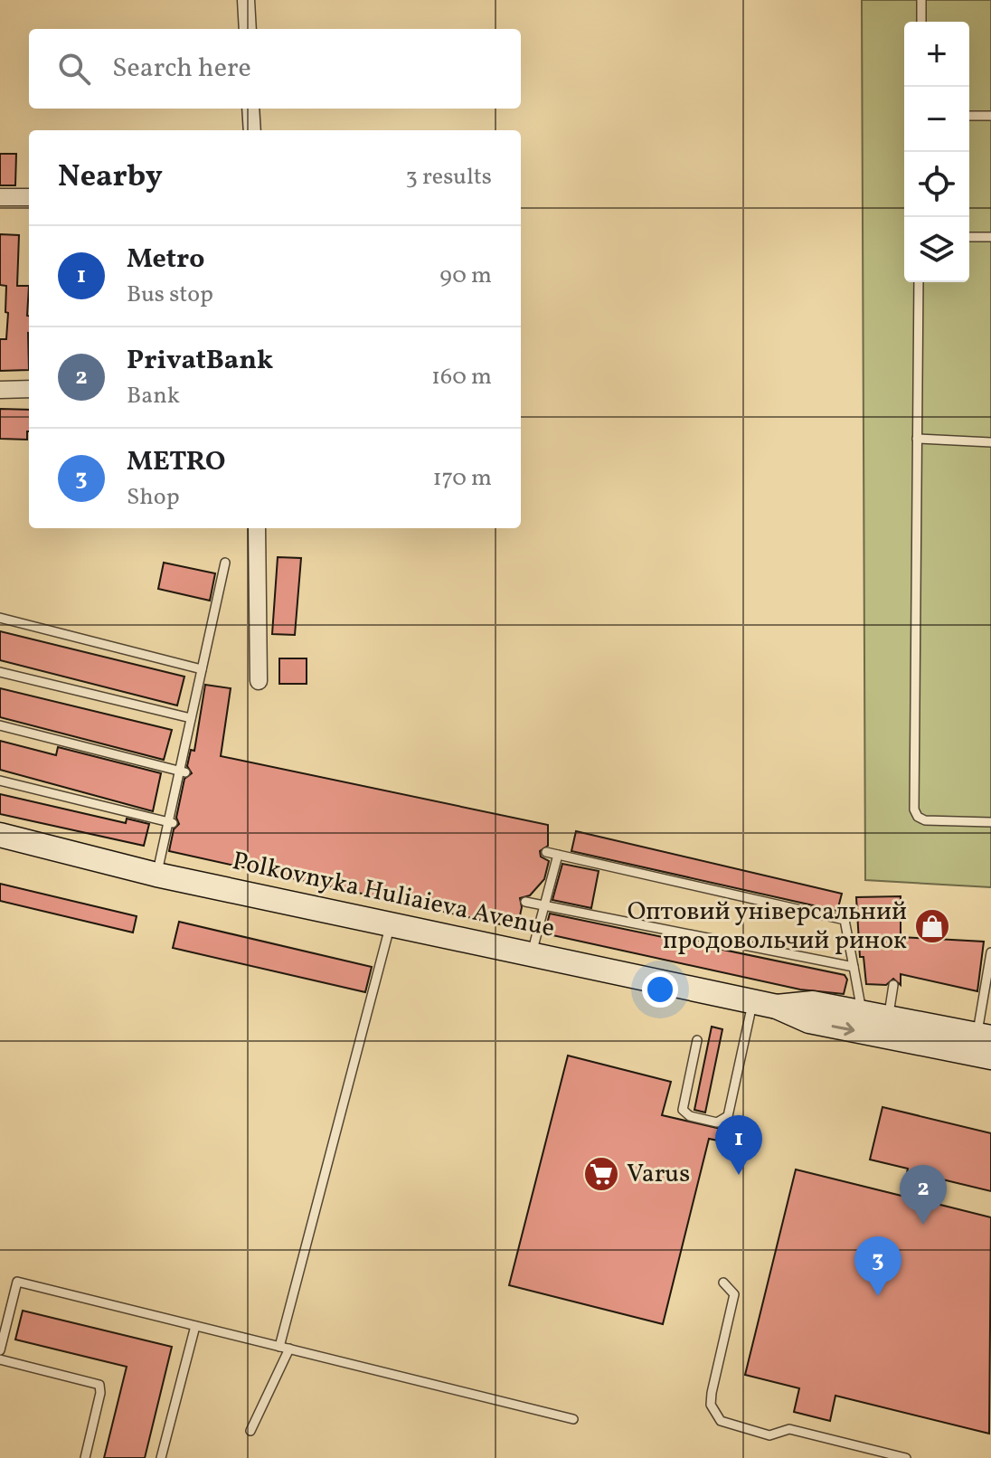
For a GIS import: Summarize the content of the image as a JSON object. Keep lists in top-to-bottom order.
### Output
{
  "streets": {
    "main road": ["Polkovnyka Huliaieva Avenue"]
  },
  "places": {
    "shop": ["Оптовий універсальний продовольчий ринок"],
    "supermarket": ["Varus"]
  },
  "page": {
    "map_buttons": ["+", "−"],
    "search": "Search here",
    "heading": ["Nearby", "3 results"],
    "list": [
      {
        "mark": "1",
        "name": "Metro",
        "note": "Bus stop",
        "value": "90 m"
      },
      {
        "mark": "2",
        "name": "PrivatBank",
        "note": "Bank",
        "value": "160 m"
      },
      {
        "mark": "3",
        "name": "METRO",
        "note": "Shop",
        "value": "170 m"
      }
    ],
    "pins": ["1", "2", "3"]
  }
}
